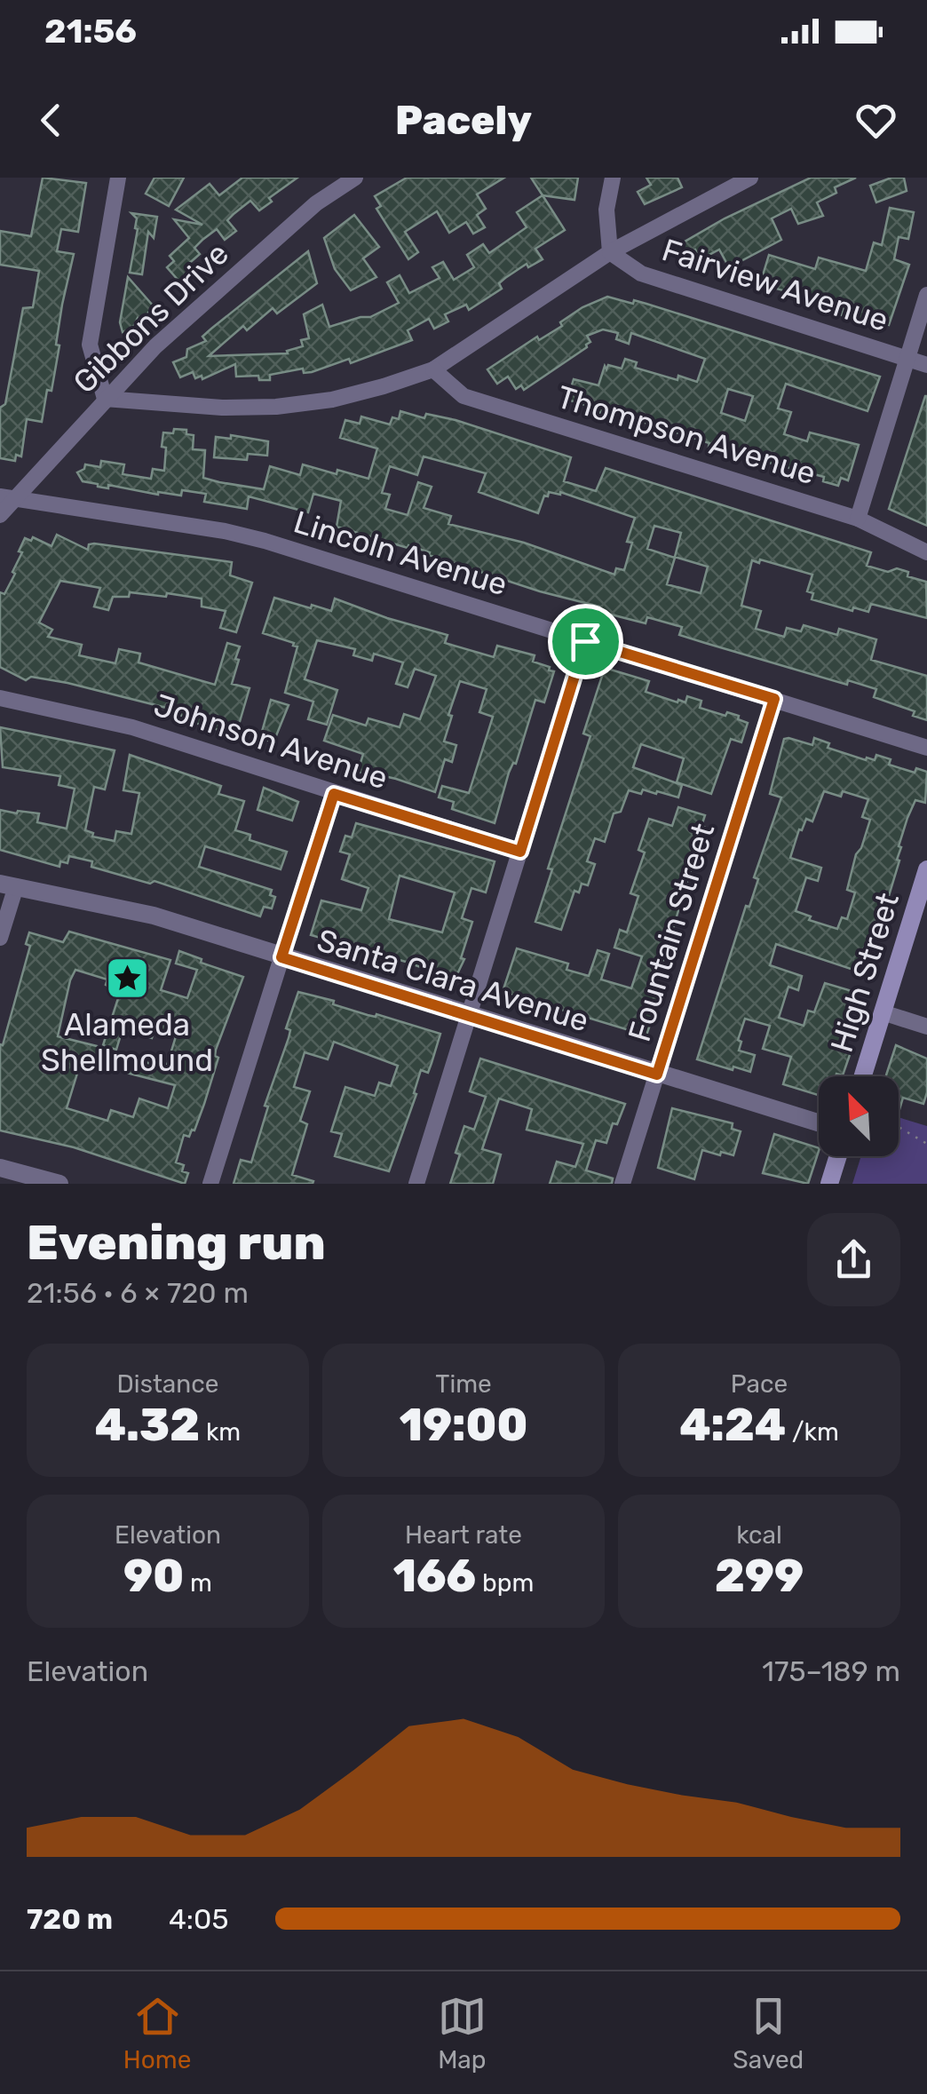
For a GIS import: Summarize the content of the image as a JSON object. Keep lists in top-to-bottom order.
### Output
{
  "streets": {
    "main road": ["High Street"],
    "street": [
      "Fairview Avenue",
      "Gibbons Drive",
      "Thompson Avenue",
      "Lincoln Avenue",
      "Johnson Avenue",
      "Fountain Street",
      "Santa Clara Avenue"
    ]
  },
  "crossings": [
    ["Gibbons Drive", "Lincoln Avenue"],
    ["Lincoln Avenue", "Fountain Street"],
    ["Fountain Street", "Santa Clara Avenue"]
  ],
  "places": {
    "place": ["Alameda Shellmound"]
  },
  "north": "top left",
  "page": {
    "status": "21:56",
    "header": "Pacely",
    "heading": ["Evening run", "21:56 · 6 × 720 m"],
    "stats": [
      ["Distance", "4.32 km"],
      ["Time", "19:00"],
      ["Pace", "4:24 /km"],
      ["Elevation", "90 m"],
      ["Heart rate", "166 bpm"],
      ["kcal", "299"]
    ],
    "chart": ["Elevation", "175–189 m"],
    "list": [
      {
        "name": "720 m",
        "note": "4:05"
      }
    ],
    "tabs": ["Home", "Map", "Saved"]
  }
}
